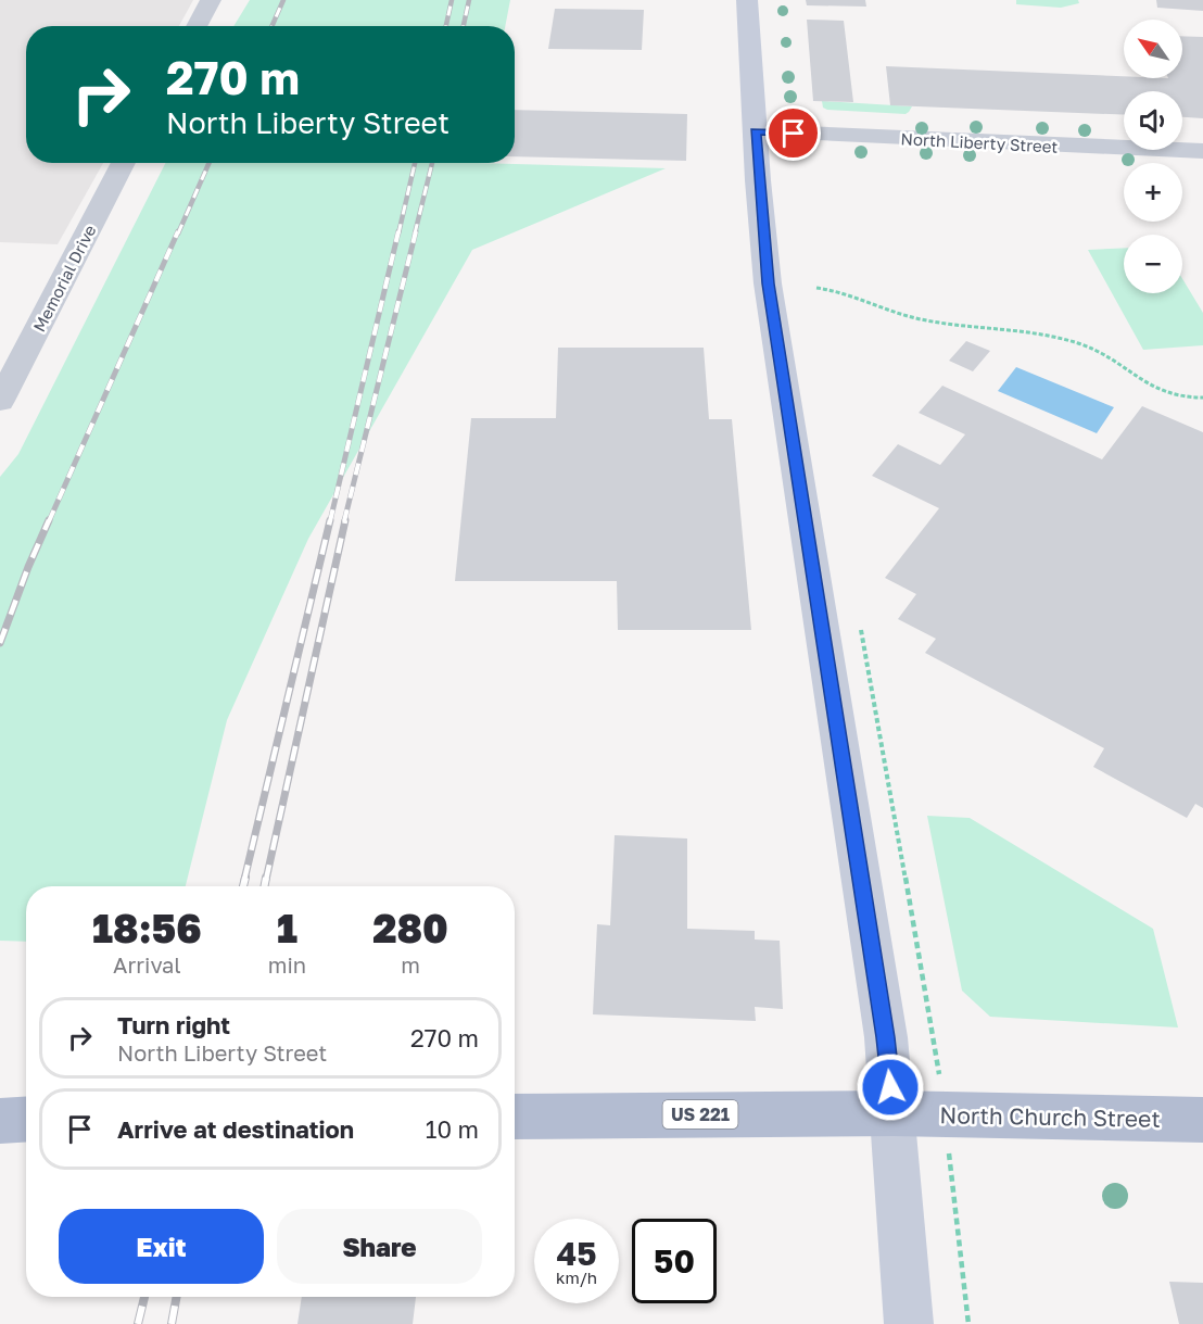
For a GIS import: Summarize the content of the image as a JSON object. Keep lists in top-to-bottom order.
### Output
{
  "streets": {
    "main road": ["US 221", "North Church Street"],
    "street": ["North Liberty Street", "Memorial Drive"]
  },
  "north": "top left",
  "page": {
    "map_buttons": ["+", "−"],
    "turn": ["270 m", "North Liberty Street"],
    "eta": [
      "18:56",
      "Arrival",
      "1",
      "min",
      "280",
      "m"
    ],
    "list": [
      {
        "name": "Turn right",
        "note": "North Liberty Street",
        "value": "270 m"
      },
      {
        "name": "Arrive at destination",
        "value": "10 m"
      }
    ],
    "buttons": ["Exit", "Share"],
    "speed": "45 km/h",
    "limit": "50"
  }
}
